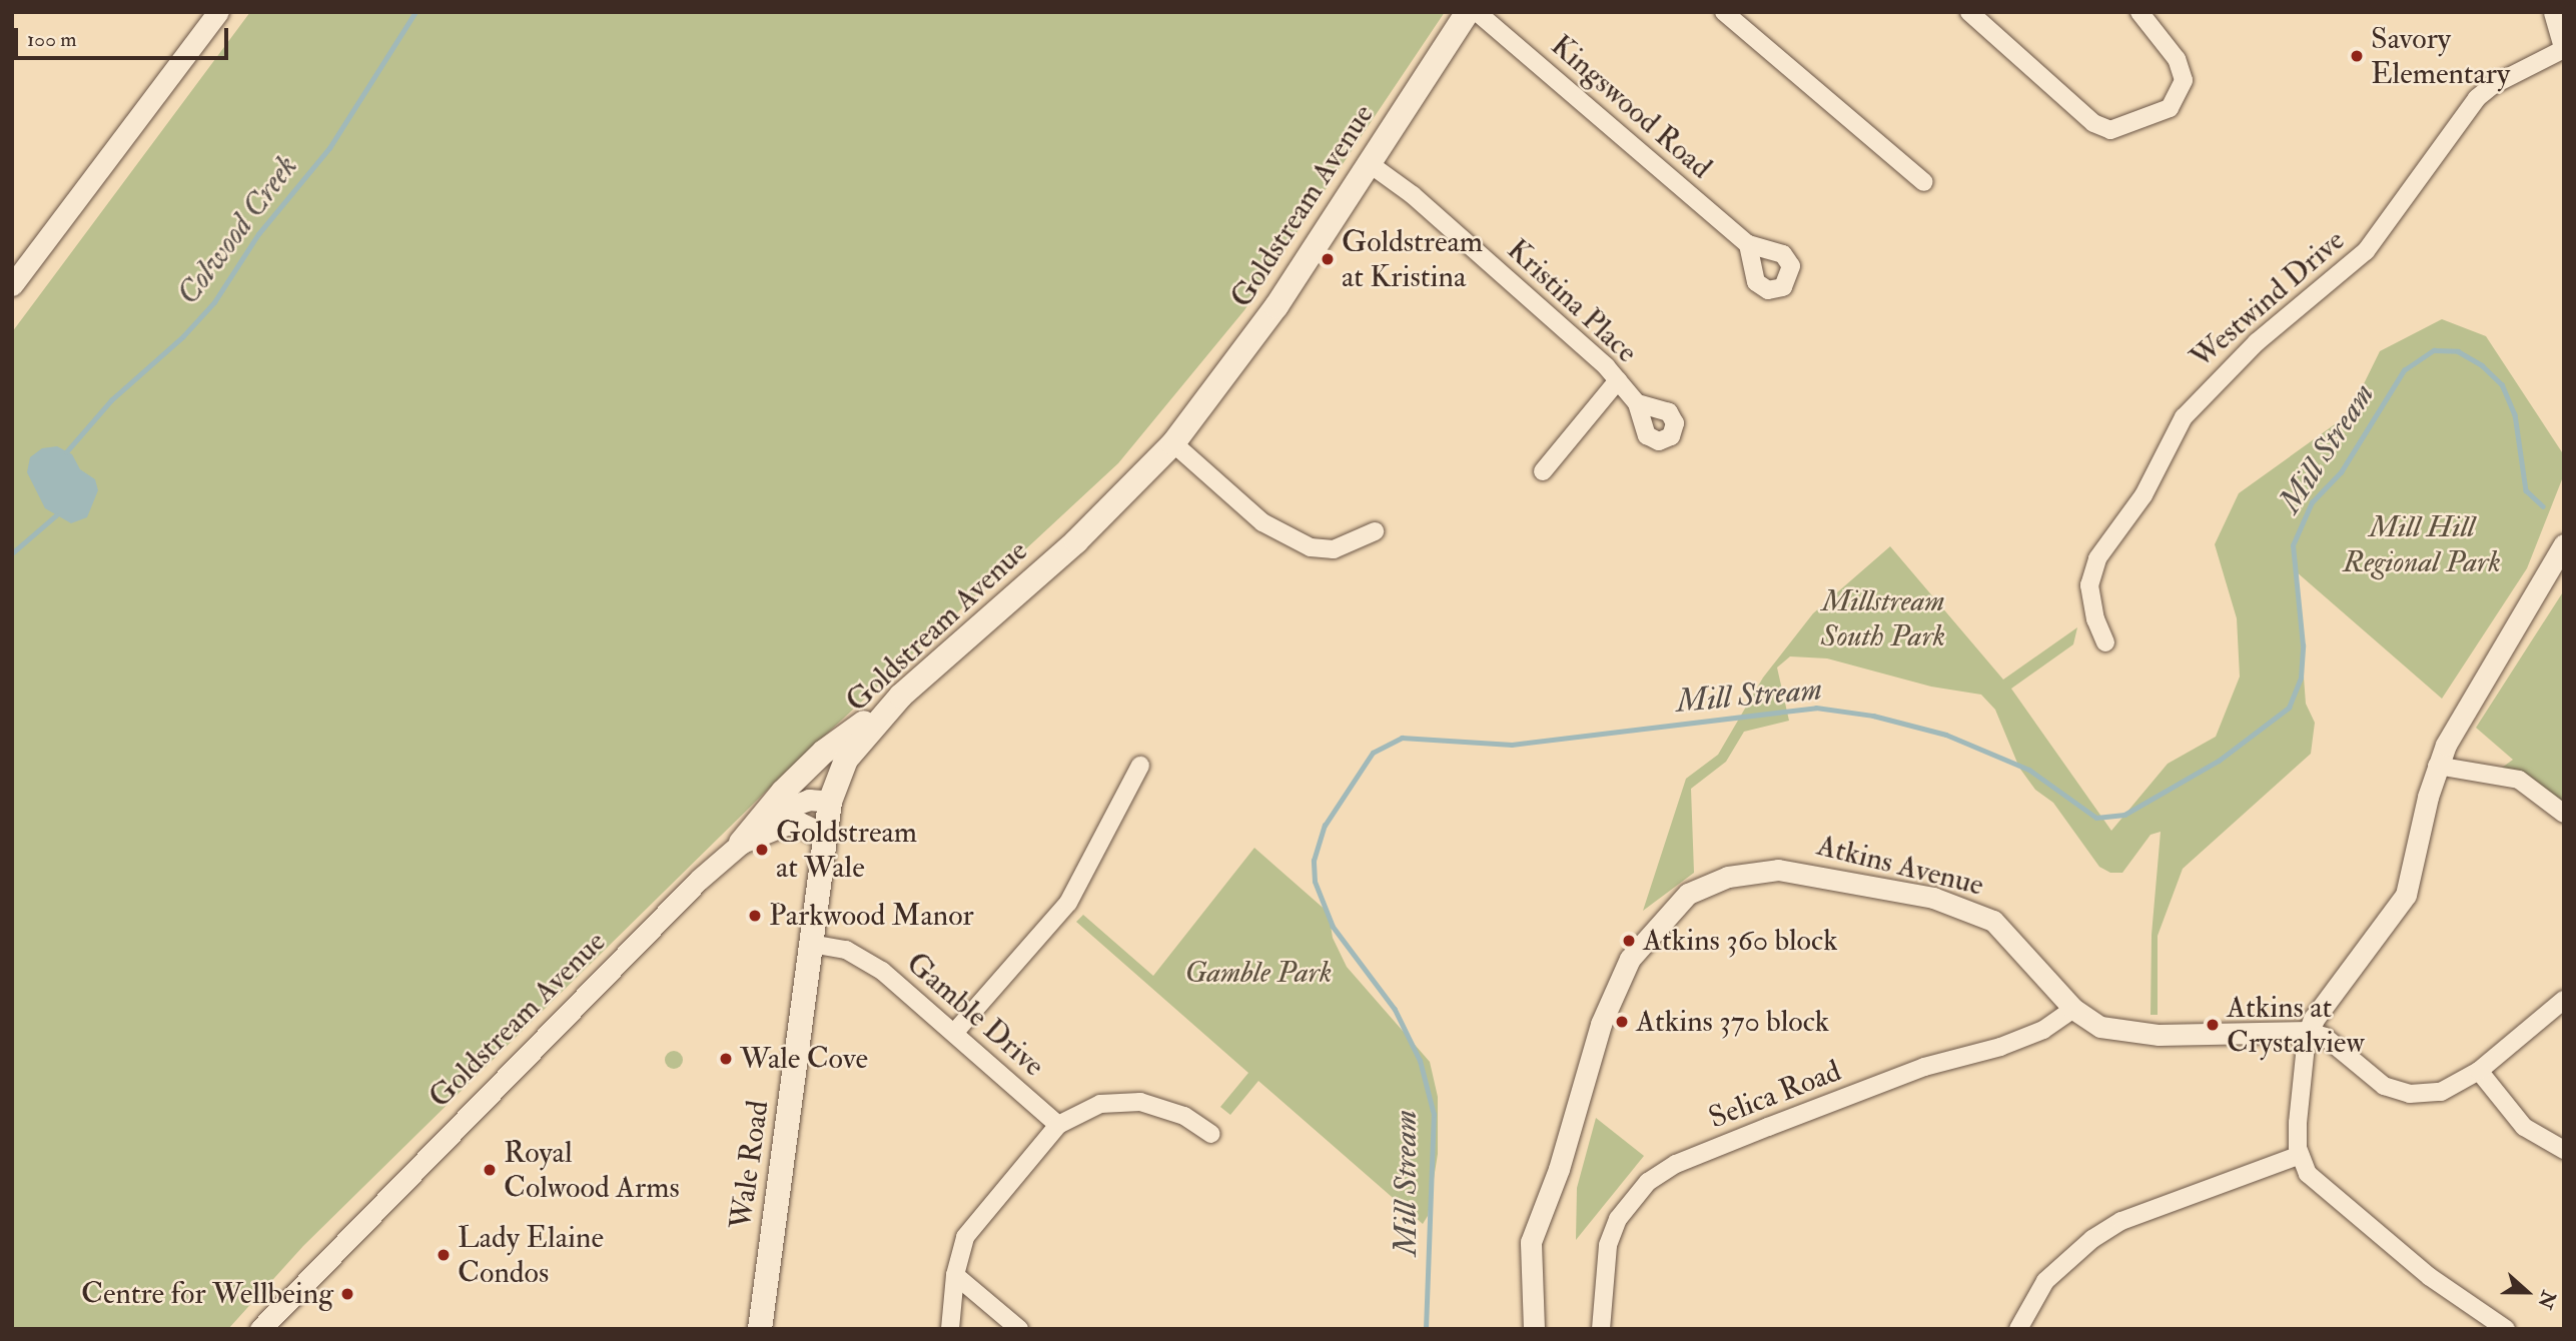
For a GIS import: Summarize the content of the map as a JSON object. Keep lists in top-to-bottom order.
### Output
{
  "streets": {
    "main road": ["Goldstream Avenue", "Wale Road"],
    "street": [
      "Kingswood Road",
      "Westwind Drive",
      "Kristina Place",
      "Atkins Avenue",
      "Gamble Drive",
      "Selica Road"
    ]
  },
  "crossings": [
    ["Goldstream Avenue", "Kristina Place"],
    ["Goldstream Avenue", "Wale Road"],
    ["Atkins Avenue", "Selica Road"],
    ["Gamble Drive", "Wale Road"]
  ],
  "water": ["Colwood Creek", "Mill Stream"],
  "parks": ["Mill Hill Regional Park", "Millstream South Park", "Gamble Park"],
  "places": [
    "Savory Elementary",
    "Goldstream at Kristina",
    "Goldstream at Wale",
    "Parkwood Manor",
    "Atkins 360 block",
    "Atkins 370 block",
    "Atkins at Crystalview",
    "Wale Cove",
    "Royal Colwood Arms",
    "Lady Elaine Condos",
    "Centre for Wellbeing"
  ],
  "scale_bar": "100 m",
  "north": "right"
}
